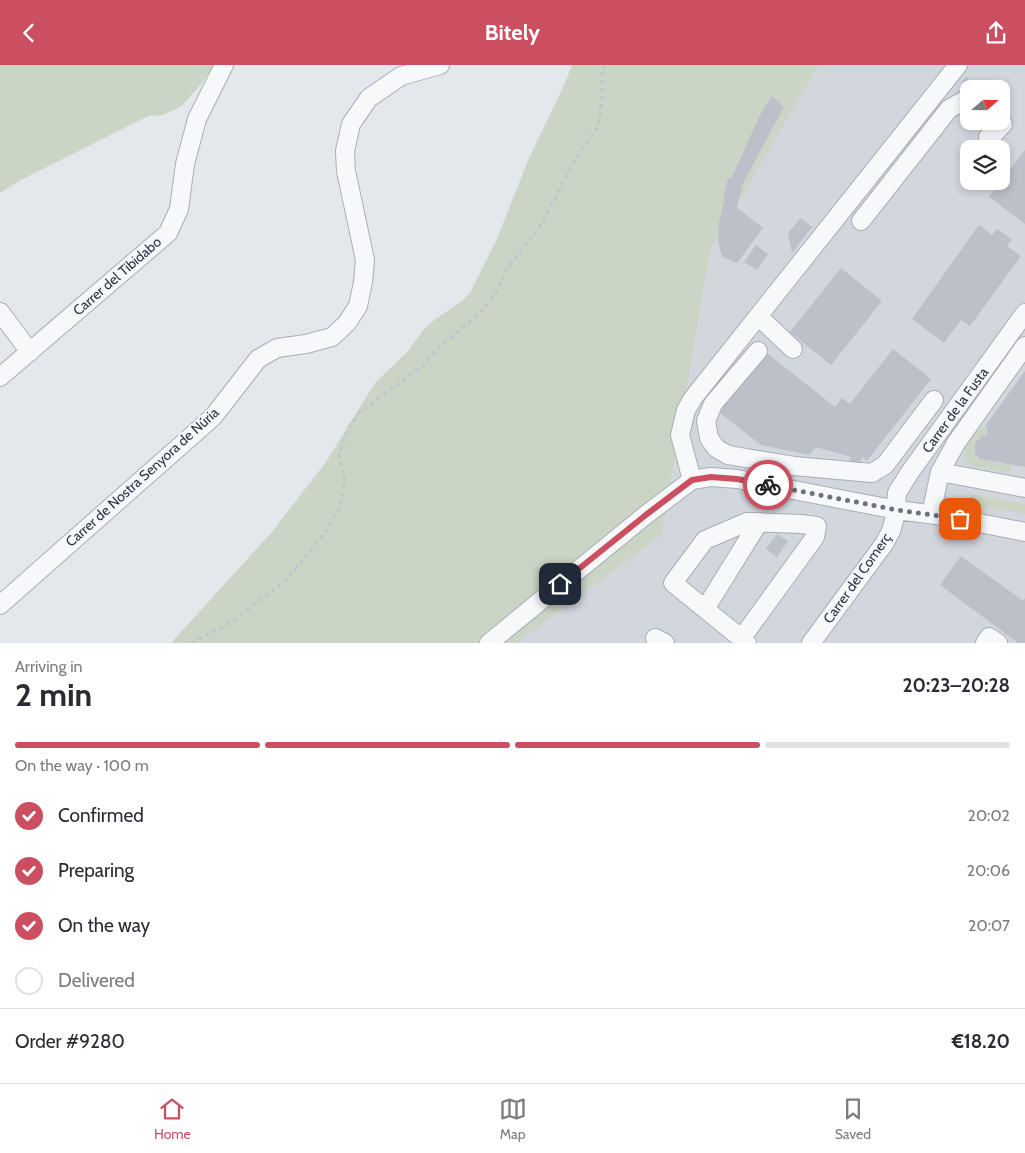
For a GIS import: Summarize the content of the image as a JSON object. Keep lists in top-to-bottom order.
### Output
{
  "streets": {
    "street": [
      "Carrer del Tibidabo",
      "Carrer de la Fusta",
      "Carrer de Nostra Senyora de Núria",
      "Carrer del Comerç"
    ]
  },
  "crossings": [
    ["Carrer de la Fusta", "Carrer del Comerç"]
  ],
  "north": "right",
  "page": {
    "header": "Bitely",
    "heading": ["2 min", "Arriving in", "20:23–20:28"],
    "panel": ["Order #9280", "€18.20"],
    "bar": "On the way · 100 m",
    "list": [
      ["Confirmed", "20:02"],
      ["Preparing", "20:06"],
      ["On the way", "20:07"],
      "Delivered"
    ],
    "tabs": ["Home", "Map", "Saved"]
  }
}
